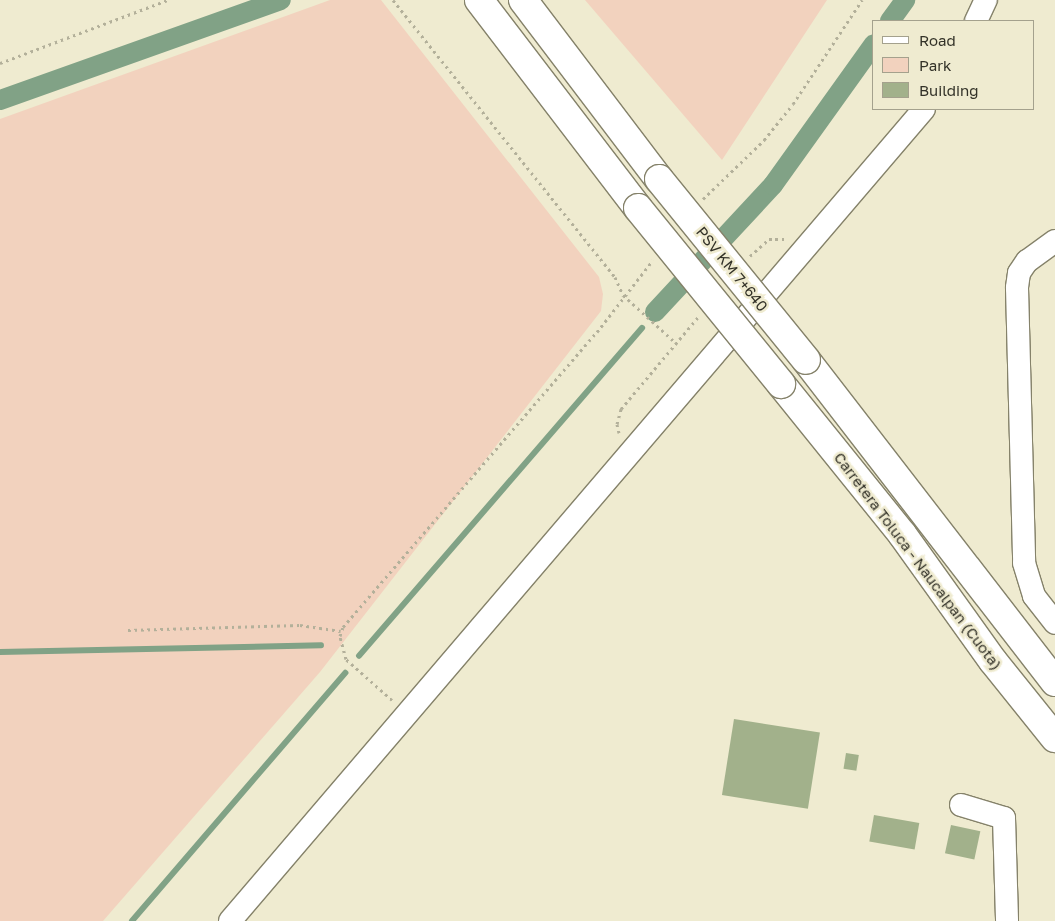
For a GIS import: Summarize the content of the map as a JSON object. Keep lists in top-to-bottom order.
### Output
{
  "streets": {
    "highway": ["PSV KM 7+640", "Carretera Toluca - Naucalpan (Cuota)"]
  },
  "legend": ["Road", "Park", "Building"]
}
